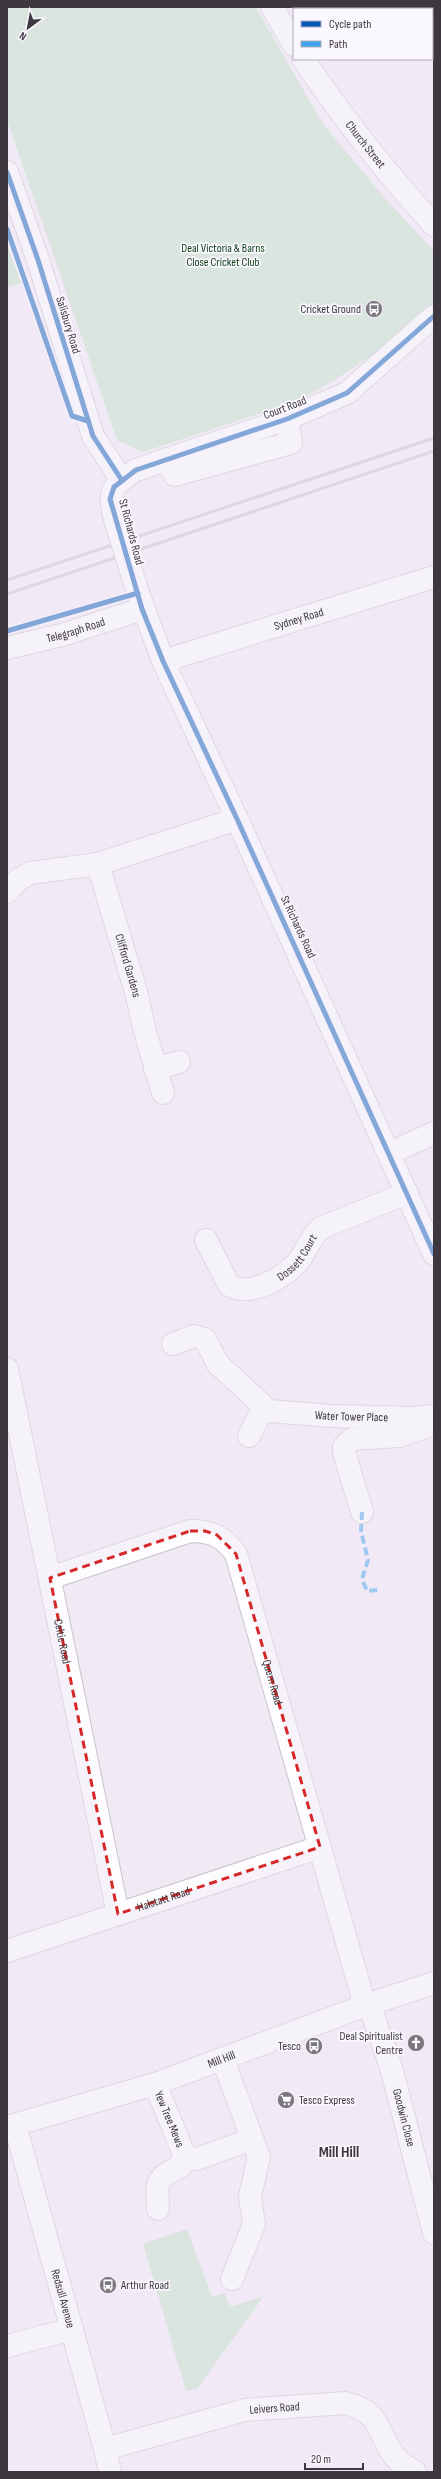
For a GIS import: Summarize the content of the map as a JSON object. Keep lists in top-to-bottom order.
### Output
{
  "streets": {
    "street": [
      "Church Street",
      "Salisbury Road",
      "Court Road",
      "St Richards Road",
      "Sydney Road",
      "Telegraph Road",
      "Clifford Gardens",
      "Dossett Court",
      "Water Tower Place",
      "Celtic Road",
      "Quern Road",
      "Halstatt Road",
      "Mill Hill",
      "Goodwin Close",
      "Yew Tree Mews",
      "Redsull Avenue",
      "Leivers Road"
    ]
  },
  "crossings": [
    ["Salisbury Road", "Court Road"],
    ["Salisbury Road", "St Richards Road"],
    ["Court Road", "St Richards Road"],
    ["St Richards Road", "Sydney Road"],
    ["St Richards Road", "Telegraph Road"],
    ["St Richards Road", "Dossett Court"],
    ["Celtic Road", "Quern Road"],
    ["Celtic Road", "Halstatt Road"],
    ["Quern Road", "Halstatt Road"],
    ["Quern Road", "Mill Hill"],
    ["Quern Road", "Goodwin Close"],
    ["Mill Hill", "Goodwin Close"],
    ["Mill Hill", "Yew Tree Mews"],
    ["Mill Hill", "Redsull Avenue"],
    ["Redsull Avenue", "Leivers Road"]
  ],
  "districts": ["Mill Hill"],
  "parks": ["Deal Victoria & Barns Close Cricket Club"],
  "places": {
    "bus stop": ["Cricket Ground", "Tesco", "Arthur Road"],
    "church": ["Deal Spiritualist Centre"],
    "supermarket": ["Tesco Express"]
  },
  "legend": ["Cycle path", "Path"],
  "scale_bar": "20 m",
  "north": "bottom left"
}
